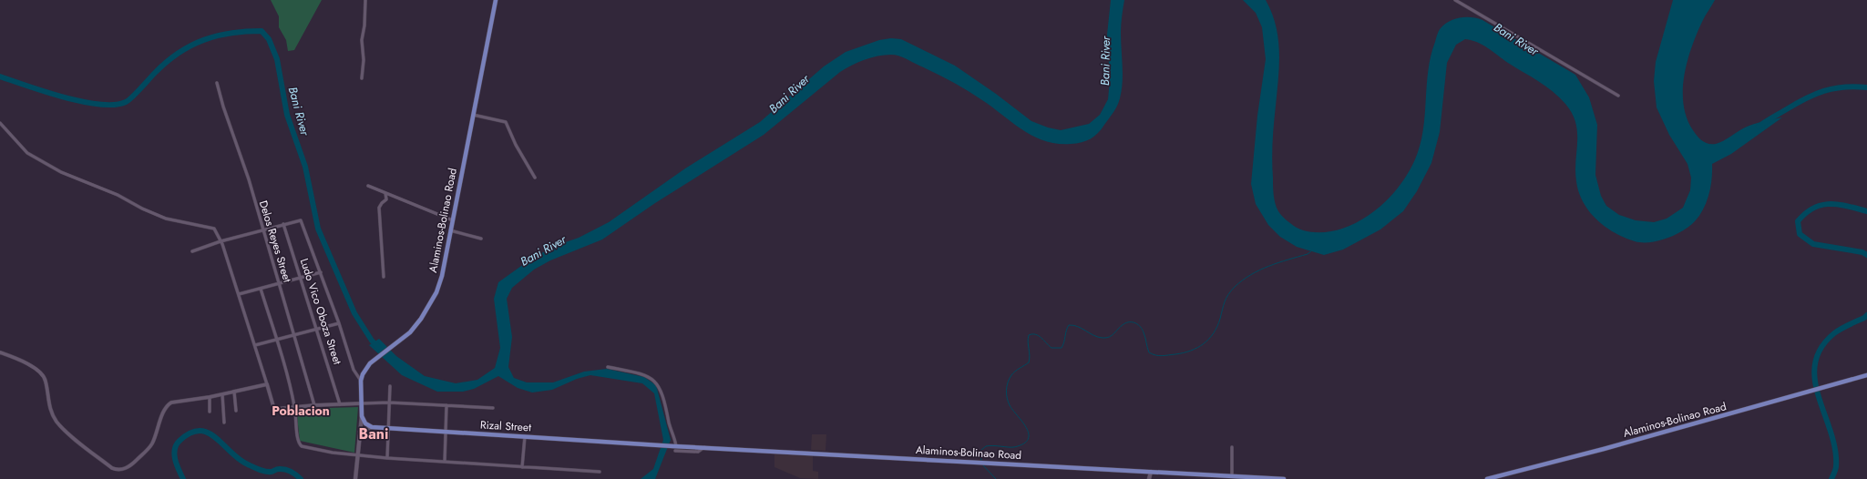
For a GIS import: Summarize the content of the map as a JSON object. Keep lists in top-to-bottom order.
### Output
{
  "streets": {
    "main road": ["Alaminos-Bolinao Road", "Rizal Street"],
    "street": ["Delos Reyes Street", "Ludo Vico Oboza Street"]
  },
  "crossings": [
    ["Alaminos-Bolinao Road", "Rizal Street"]
  ],
  "districts": ["Poblacion", "Bani"],
  "water": ["Bani River"]
}
